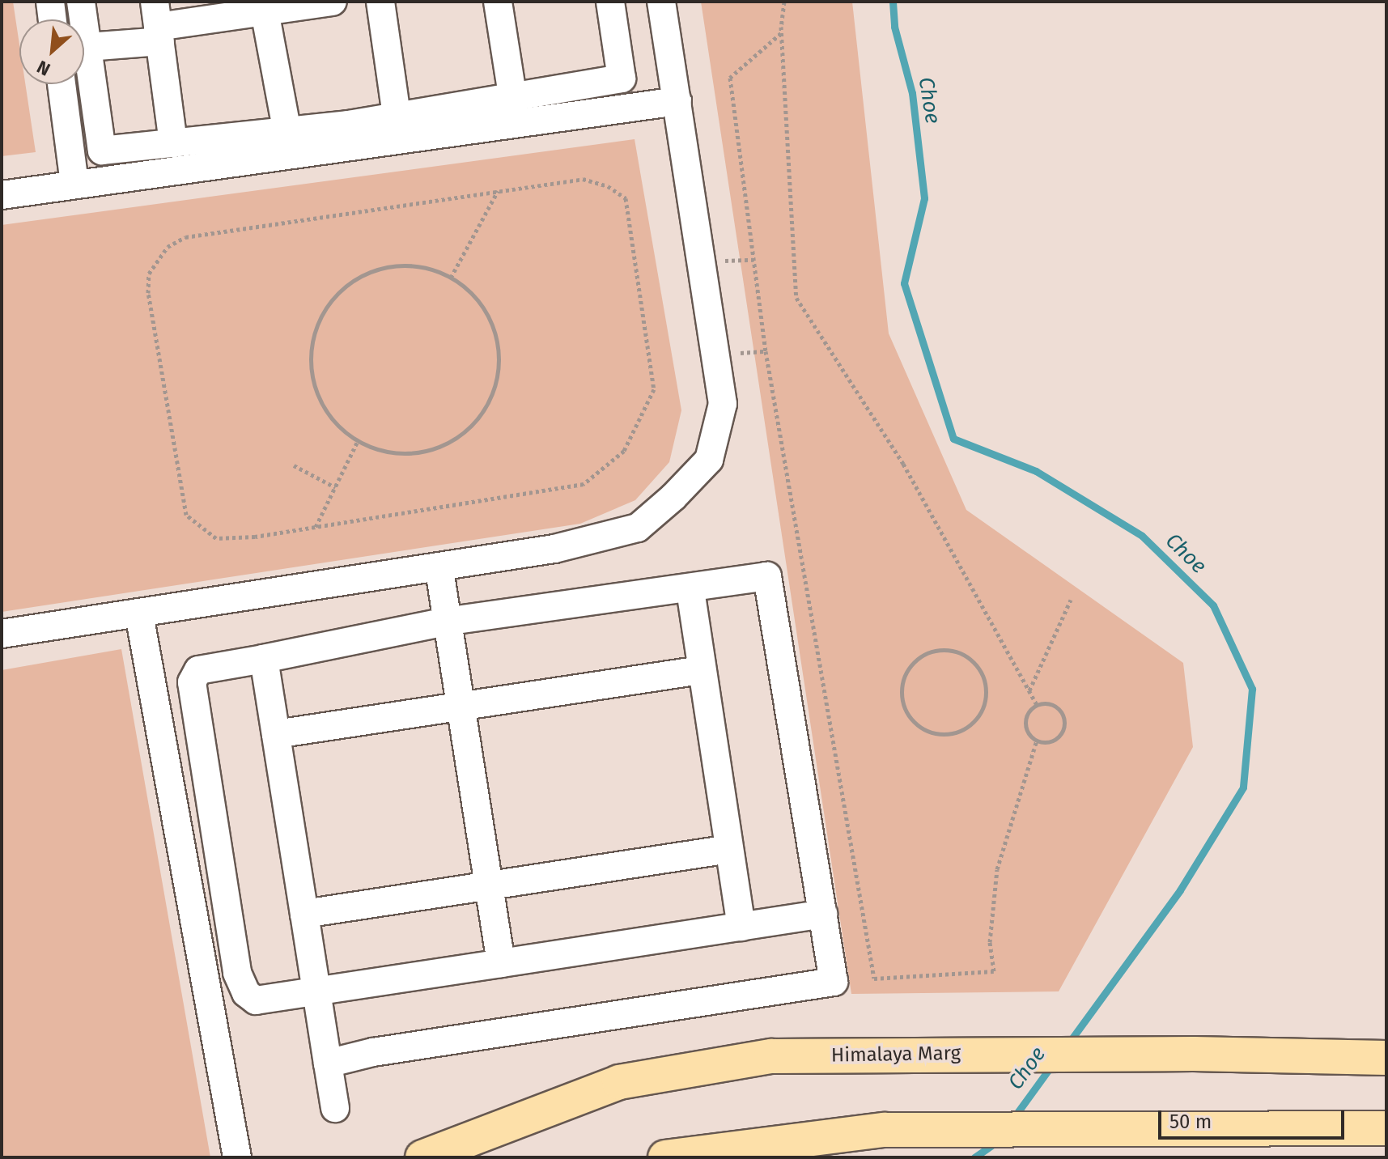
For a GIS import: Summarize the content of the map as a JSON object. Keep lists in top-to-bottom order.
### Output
{
  "streets": {
    "main road": ["Himalaya Marg"]
  },
  "water": ["Choe"],
  "scale_bar": "50 m",
  "north": "bottom left"
}
